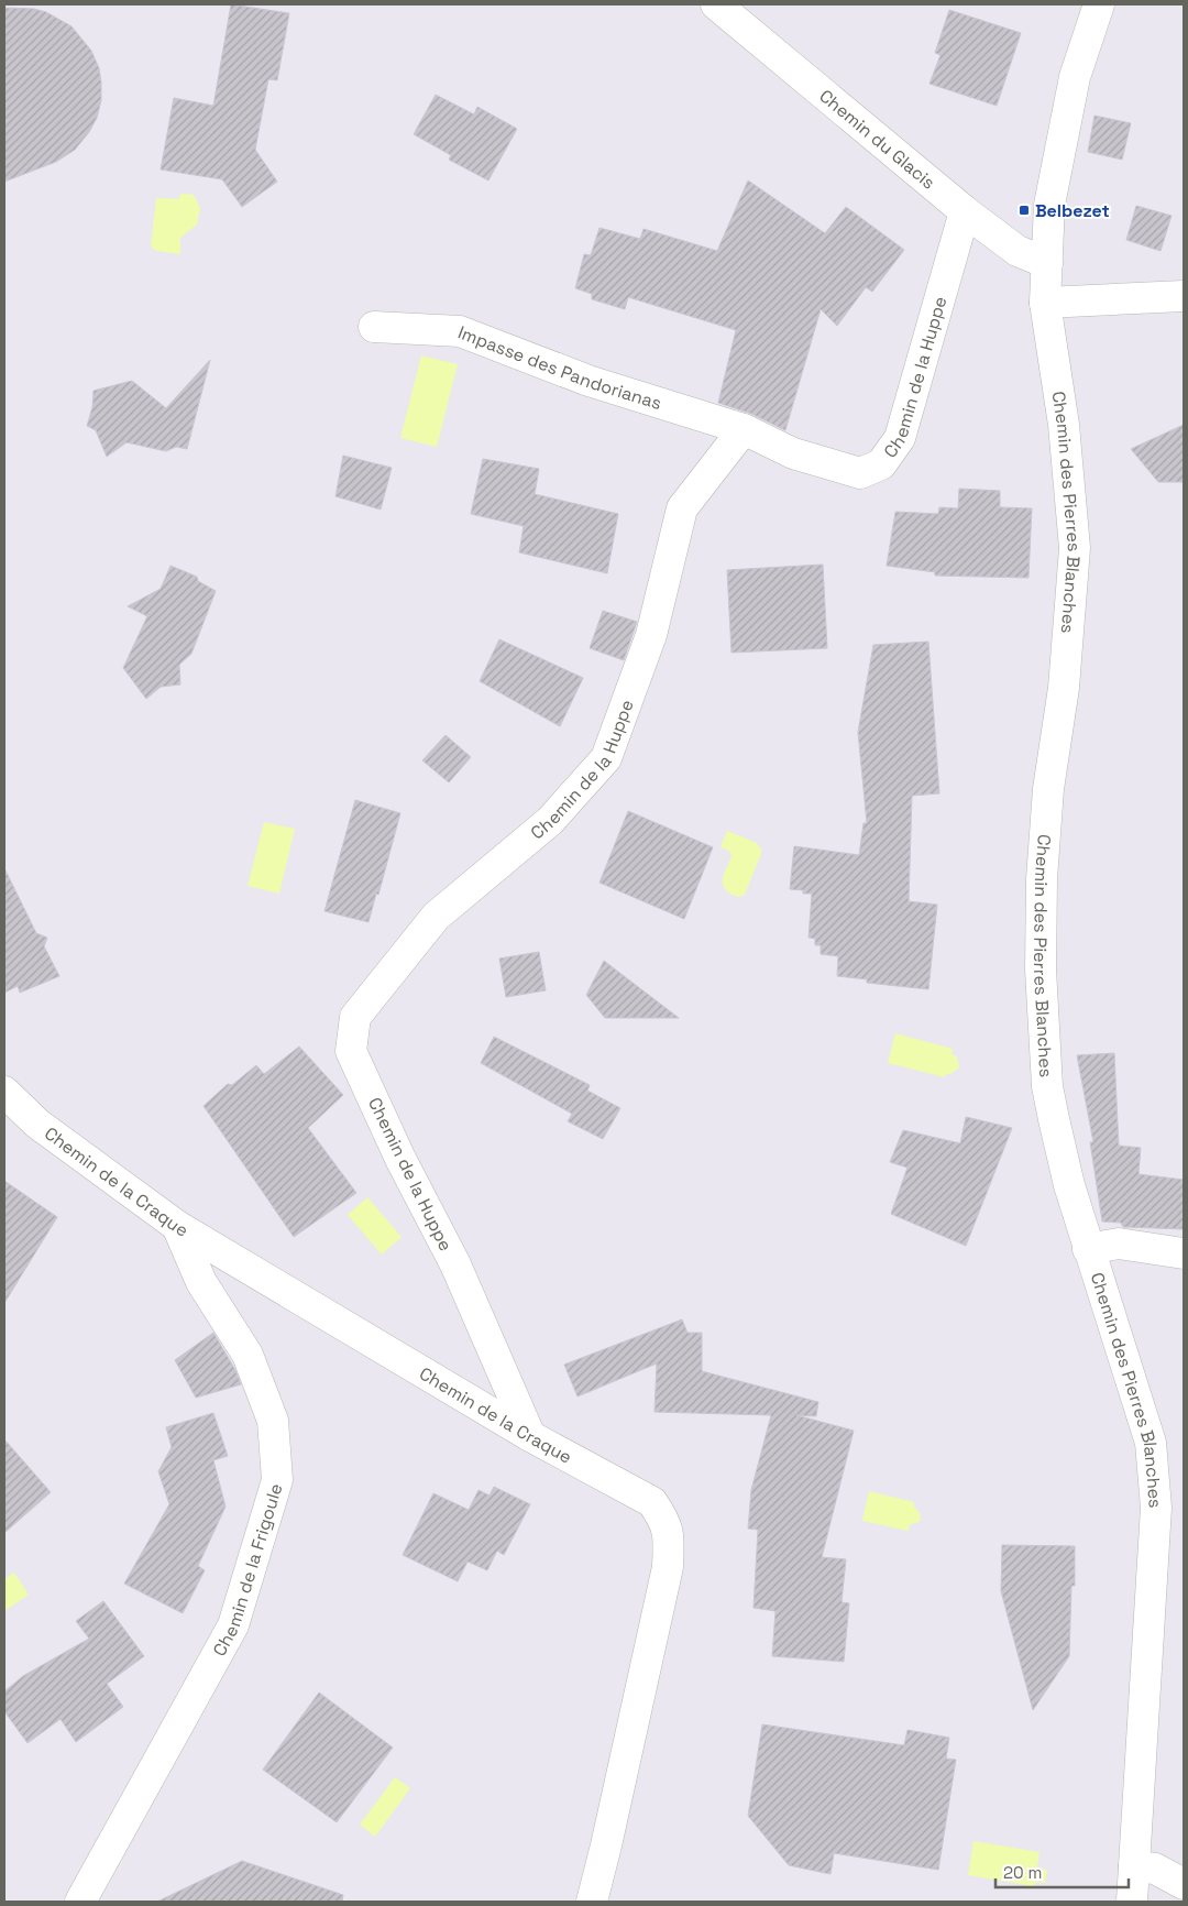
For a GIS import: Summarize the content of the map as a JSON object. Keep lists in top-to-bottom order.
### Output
{
  "streets": {
    "street": [
      "Chemin du Glacis",
      "Impasse des Pandorianas",
      "Chemin de la Huppe",
      "Chemin des Pierres Blanches",
      "Chemin de la Craque",
      "Chemin de la Frigoule"
    ]
  },
  "crossings": [
    ["Chemin du Glacis", "Chemin de la Huppe"],
    ["Chemin du Glacis", "Chemin des Pierres Blanches"],
    ["Impasse des Pandorianas", "Chemin de la Huppe"],
    ["Chemin de la Huppe", "Chemin de la Craque"],
    ["Chemin de la Craque", "Chemin de la Frigoule"]
  ],
  "places": {
    "transit": ["Belbezet"]
  },
  "scale_bar": "20 m"
}
